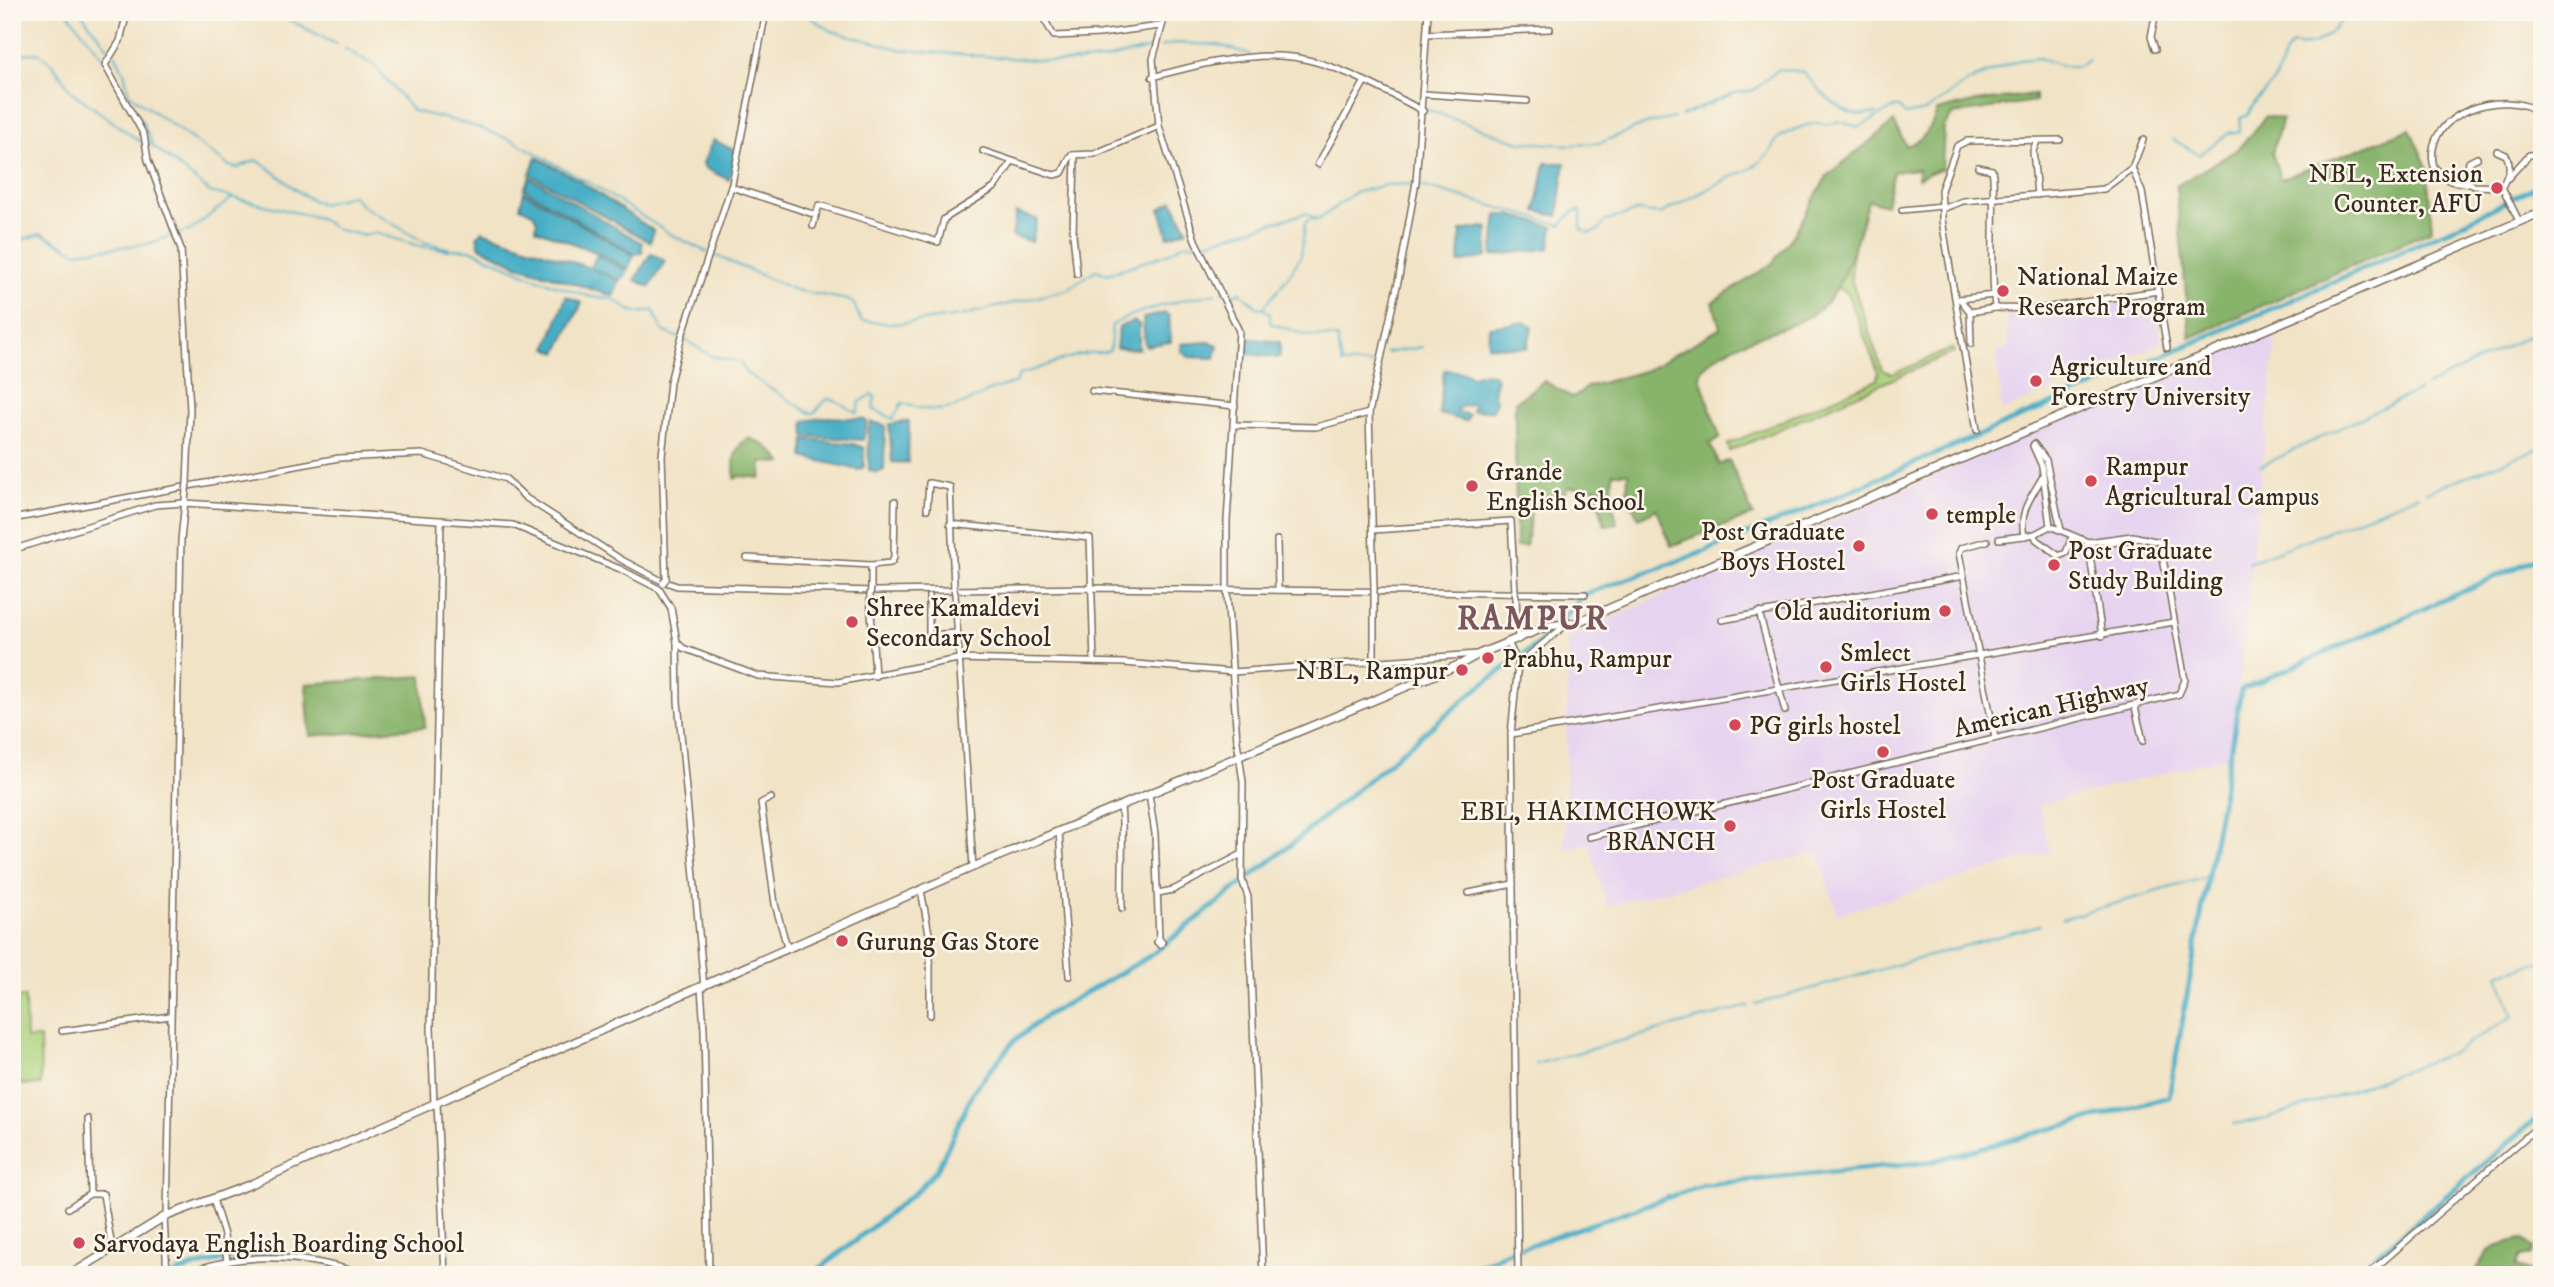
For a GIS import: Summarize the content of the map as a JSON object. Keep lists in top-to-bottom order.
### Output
{
  "streets": {
    "street": ["American Highway"]
  },
  "districts": ["RAMPUR"],
  "places": [
    "NBL, Extension Counter, AFU",
    "National Maize Research Program",
    "Agriculture and Forestry University",
    "Rampur Agricultural Campus",
    "Grande English School",
    "temple",
    "Post Graduate Boys Hostel",
    "Post Graduate Study Building",
    "Old auditorium",
    "Shree Kamaldevi Secondary School",
    "Prabhu, Rampur",
    "Smlect Girls Hostel",
    "NBL, Rampur",
    "PG girls hostel",
    "Post Graduate Girls Hostel",
    "EBL, HAKIMCHOWK BRANCH",
    "Gurung Gas Store",
    "Sarvodaya English Boarding School"
  ]
}
